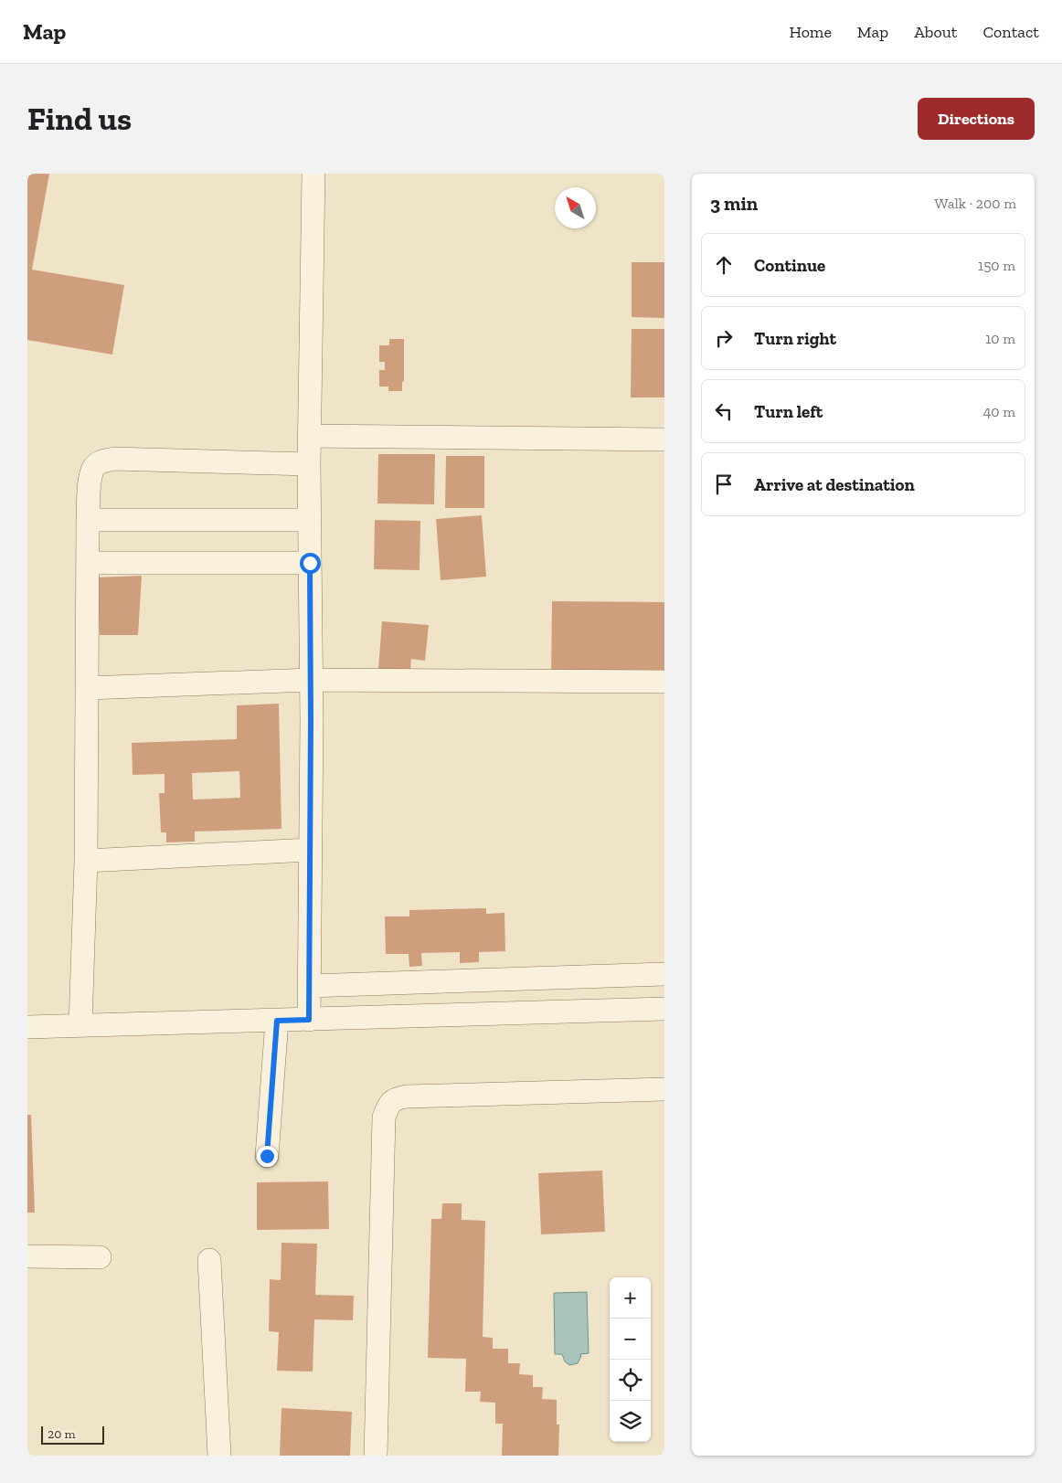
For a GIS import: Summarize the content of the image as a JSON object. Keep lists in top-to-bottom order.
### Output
{
  "scale_bar": "20 m",
  "north": "top left",
  "page": {
    "header": "Map",
    "nav": [
      "Home",
      "Map",
      "About",
      "Contact"
    ],
    "buttons": "Directions",
    "title": "Find us",
    "heading": ["3 min", "Walk · 200 m"],
    "list": [
      ["Continue", "150 m"],
      ["Turn right", "10 m"],
      ["Turn left", "40 m"],
      "Arrive at destination"
    ],
    "map_buttons": ["+", "−"],
    "scale": "20 m"
  }
}
